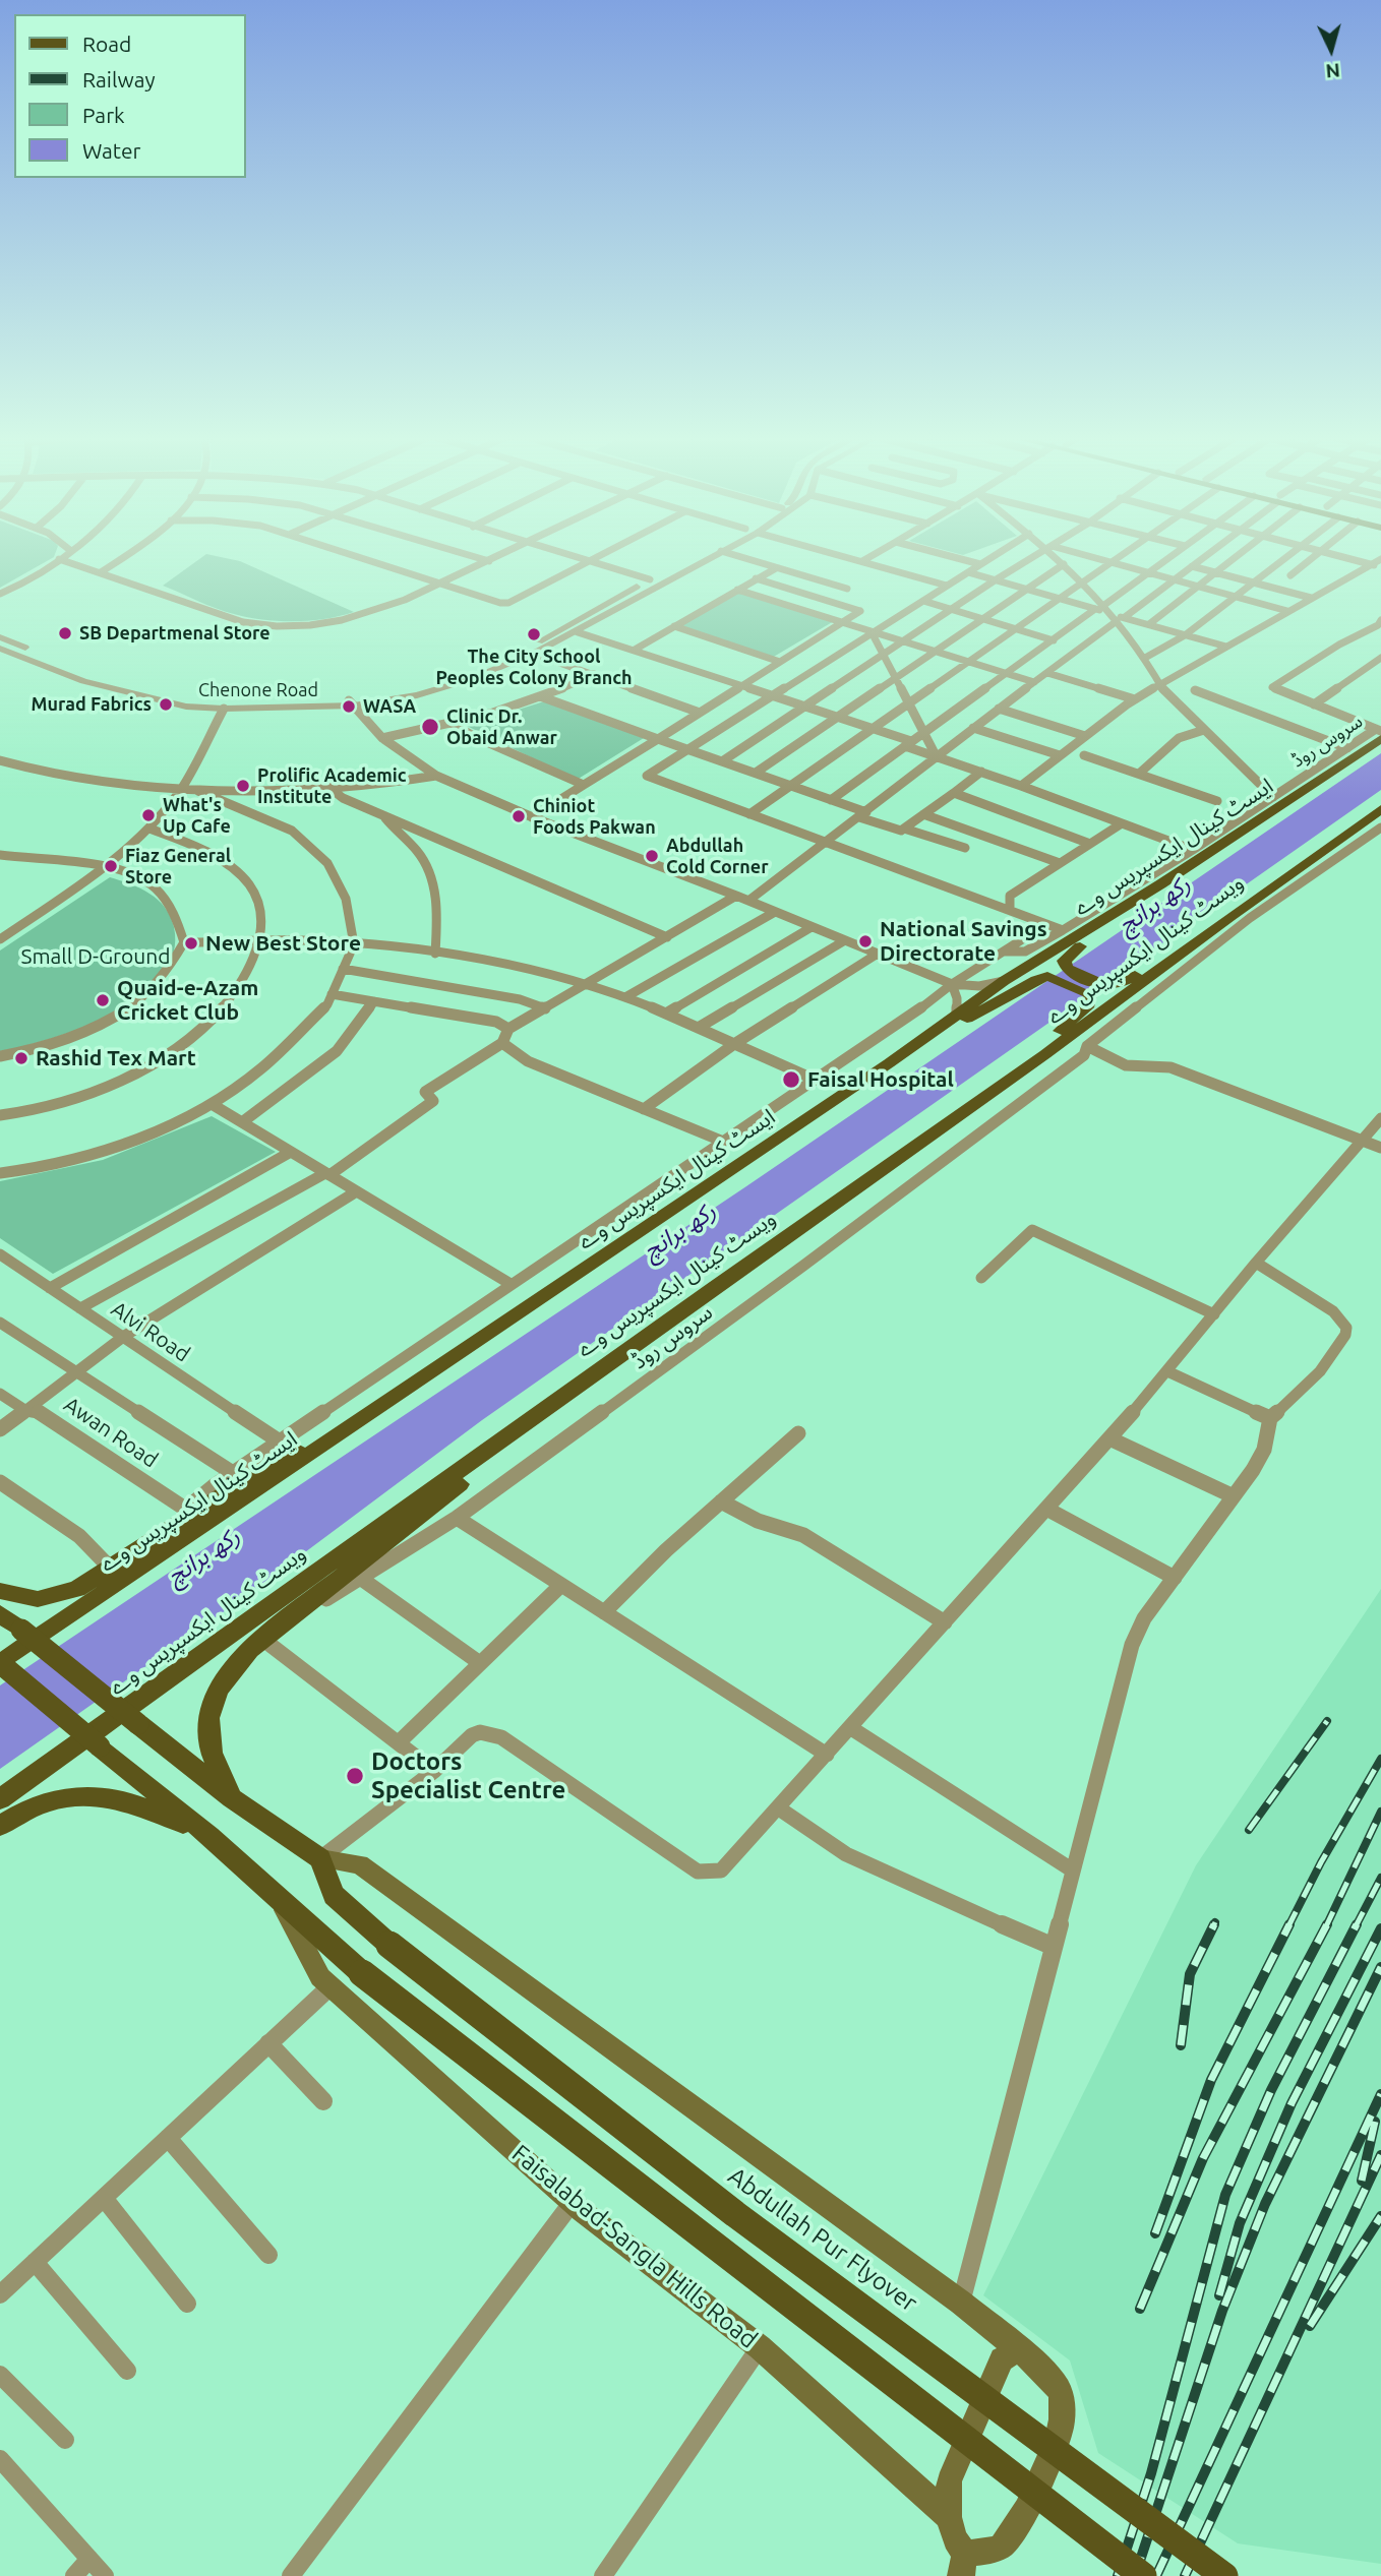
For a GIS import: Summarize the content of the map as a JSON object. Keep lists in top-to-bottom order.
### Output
{
  "streets": {
    "main road": [
      "ایسٹ کینال ایکسپریس وے",
      "ویسٹ کینال ایکسپریس وے",
      "Abdullah Pur Flyover",
      "Faisalabad-Sangla Hills Road"
    ],
    "street": [
      "Chenone Road",
      "سروس روڈ",
      "Alvi Road",
      "Awan Road"
    ]
  },
  "crossings": [
    ["سروس روڈ", "ایسٹ کینال ایکسپریس وے"],
    ["Abdullah Pur Flyover", "Faisalabad-Sangla Hills Road"]
  ],
  "water": ["رکھ برانچ"],
  "parks": ["Small D-Ground"],
  "places": [
    "SB Departmenal Store",
    "The City School Peoples Colony Branch",
    "Murad Fabrics",
    "WASA",
    "Clinic Dr. Obaid Anwar",
    "Prolific Academic Institute",
    "What's Up Cafe",
    "Chiniot Foods Pakwan",
    "Abdullah Cold Corner",
    "Fiaz General Store",
    "National Savings Directorate",
    "New Best Store",
    "Quaid-e-Azam Cricket Club",
    "Rashid Tex Mart",
    "Faisal Hospital",
    "Doctors Specialist Centre"
  ],
  "legend": [
    "Road",
    "Railway",
    "Park",
    "Water"
  ],
  "north": "bottom"
}
